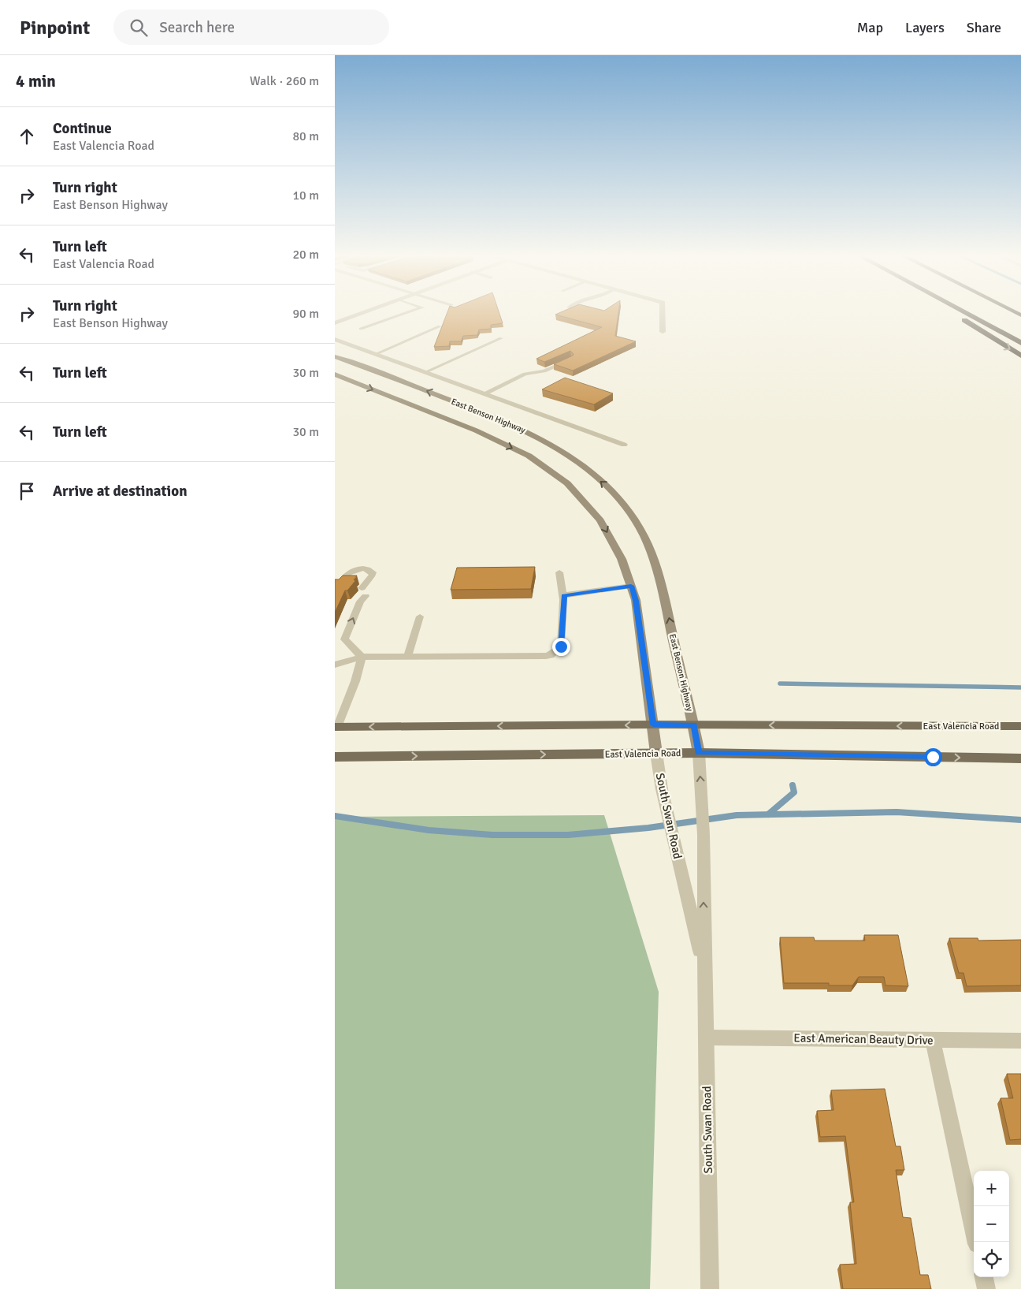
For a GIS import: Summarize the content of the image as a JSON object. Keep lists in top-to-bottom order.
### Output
{
  "streets": {
    "main road": ["East Benson Highway", "East Valencia Road"],
    "street": ["South Swan Road", "East American Beauty Drive"]
  },
  "crossings": [
    ["East Benson Highway", "East Valencia Road"],
    ["East Benson Highway", "South Swan Road"],
    ["East Valencia Road", "South Swan Road"],
    ["South Swan Road", "East American Beauty Drive"]
  ],
  "page": {
    "header": "Pinpoint",
    "search": "Search here",
    "nav": ["Map", "Layers", "Share"],
    "heading": ["4 min", "Walk · 260 m"],
    "list": [
      ["Continue", "East Valencia Road", "80 m"],
      ["Turn right", "East Benson Highway", "10 m"],
      ["Turn left", "East Valencia Road", "20 m"],
      ["Turn right", "East Benson Highway", "90 m"],
      ["Turn left", "30 m"],
      ["Turn left", "30 m"],
      "Arrive at destination"
    ],
    "map_buttons": ["+", "−"]
  }
}
